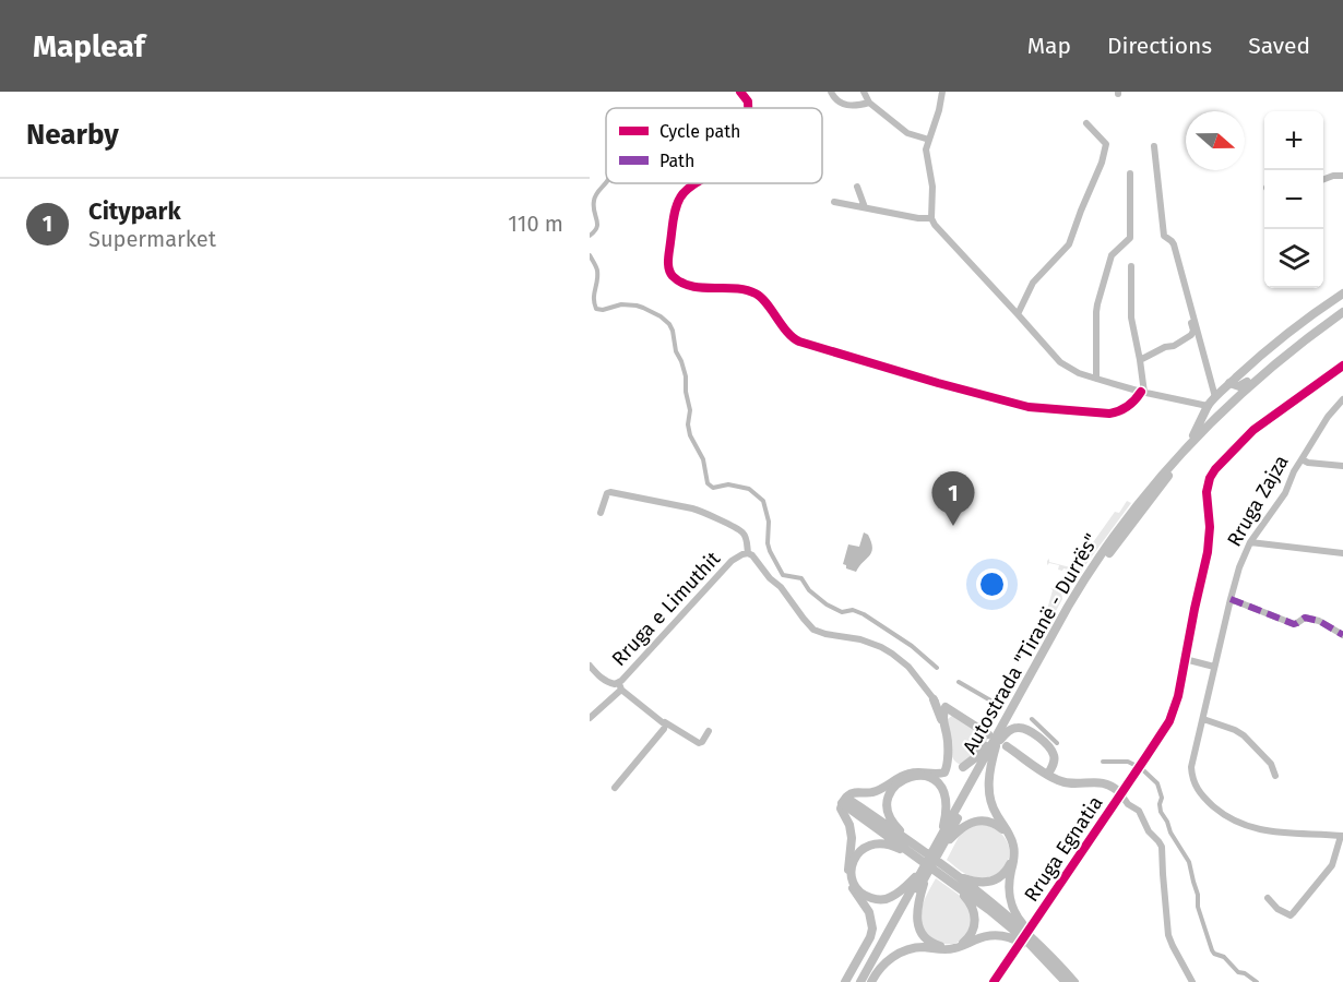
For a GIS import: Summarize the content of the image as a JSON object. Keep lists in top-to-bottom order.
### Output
{
  "streets": {
    "highway": ["Autostrada \"Tiranë - Durrës\""],
    "main road": ["Rruga Egnatia"],
    "street": ["Rruga Zajza", "Rruga e Limuthit"]
  },
  "crossings": [
    ["Autostrada \"Tiranë - Durrës\"", "Rruga Egnatia"]
  ],
  "legend": ["Cycle path", "Path"],
  "north": "right",
  "page": {
    "header": "Mapleaf",
    "nav": ["Map", "Directions", "Saved"],
    "heading": "Nearby",
    "map_buttons": ["+", "−"],
    "list": [
      {
        "mark": "1",
        "name": "Citypark",
        "note": "Supermarket",
        "value": "110 m"
      }
    ],
    "pins": "1"
  }
}
